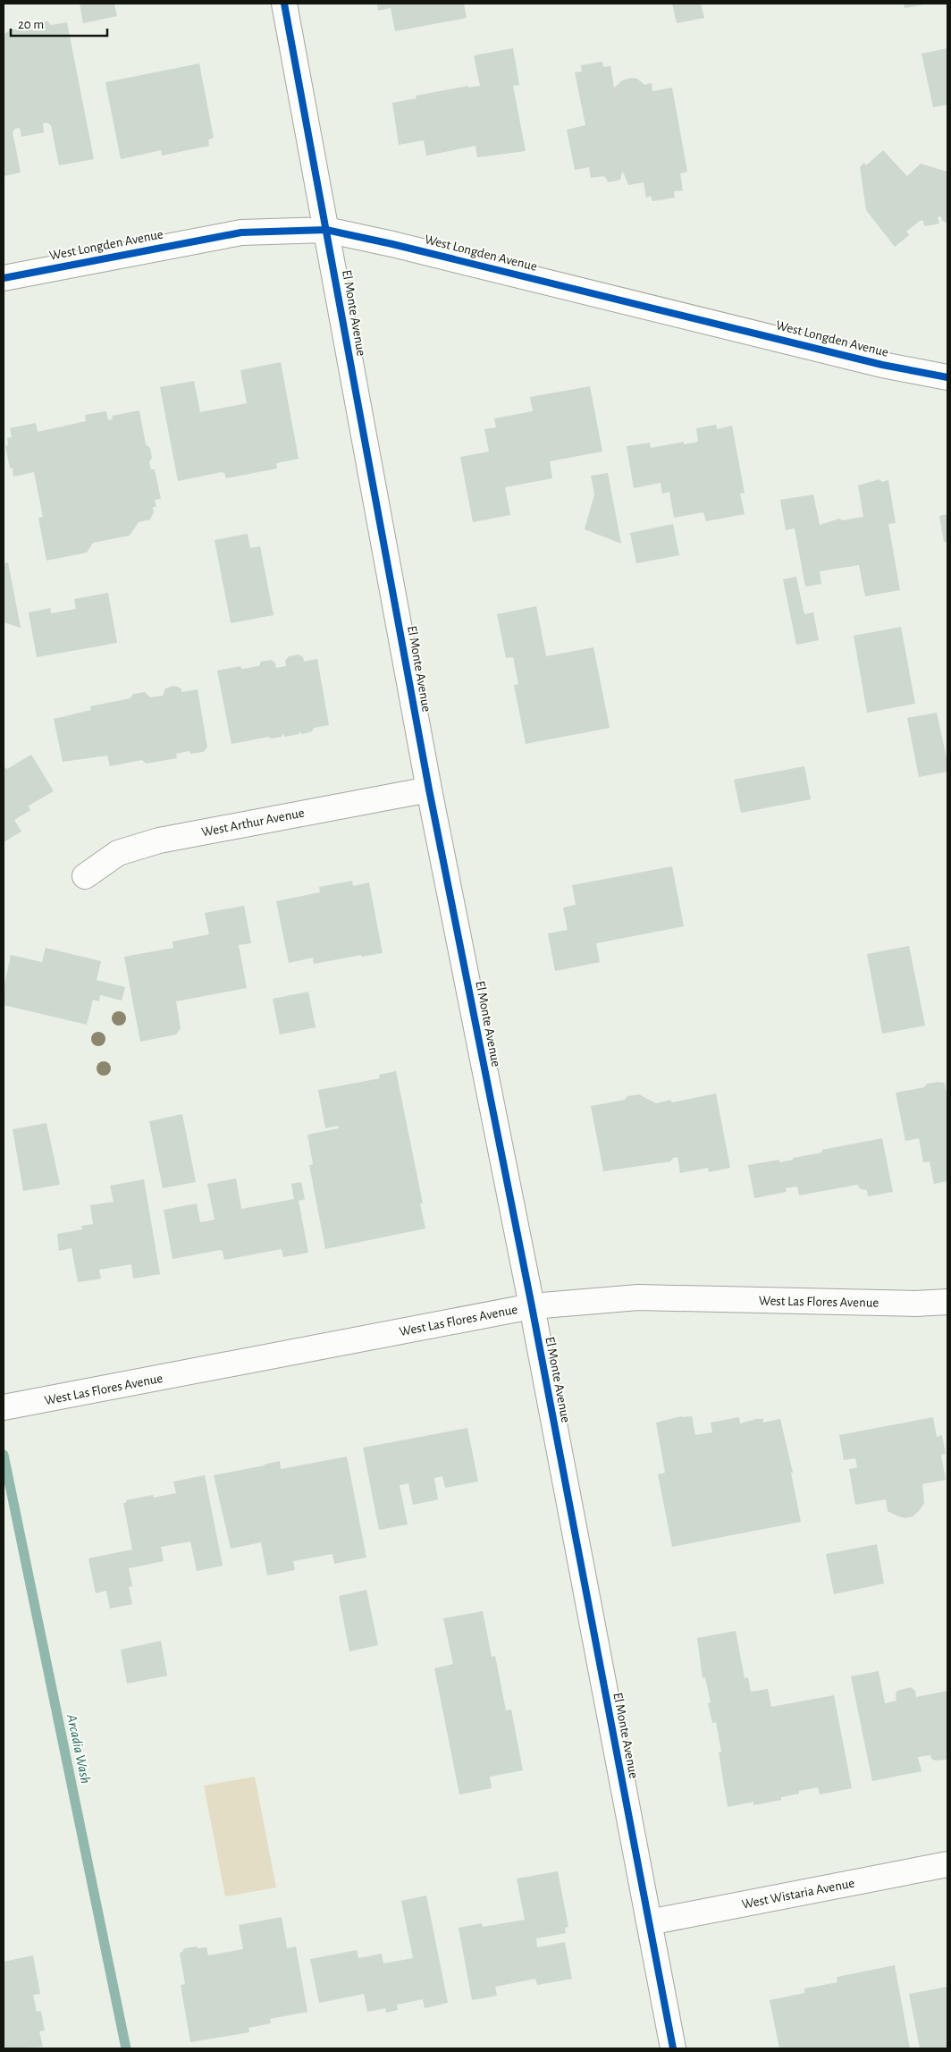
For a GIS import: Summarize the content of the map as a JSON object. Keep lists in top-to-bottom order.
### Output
{
  "streets": {
    "street": [
      "West Longden Avenue",
      "El Monte Avenue",
      "West Arthur Avenue",
      "West Las Flores Avenue",
      "West Wistaria Avenue"
    ]
  },
  "crossings": [
    ["West Longden Avenue", "El Monte Avenue"],
    ["El Monte Avenue", "West Arthur Avenue"],
    ["El Monte Avenue", "West Las Flores Avenue"],
    ["El Monte Avenue", "West Wistaria Avenue"]
  ],
  "water": ["Arcadia Wash"],
  "scale_bar": "20 m"
}
